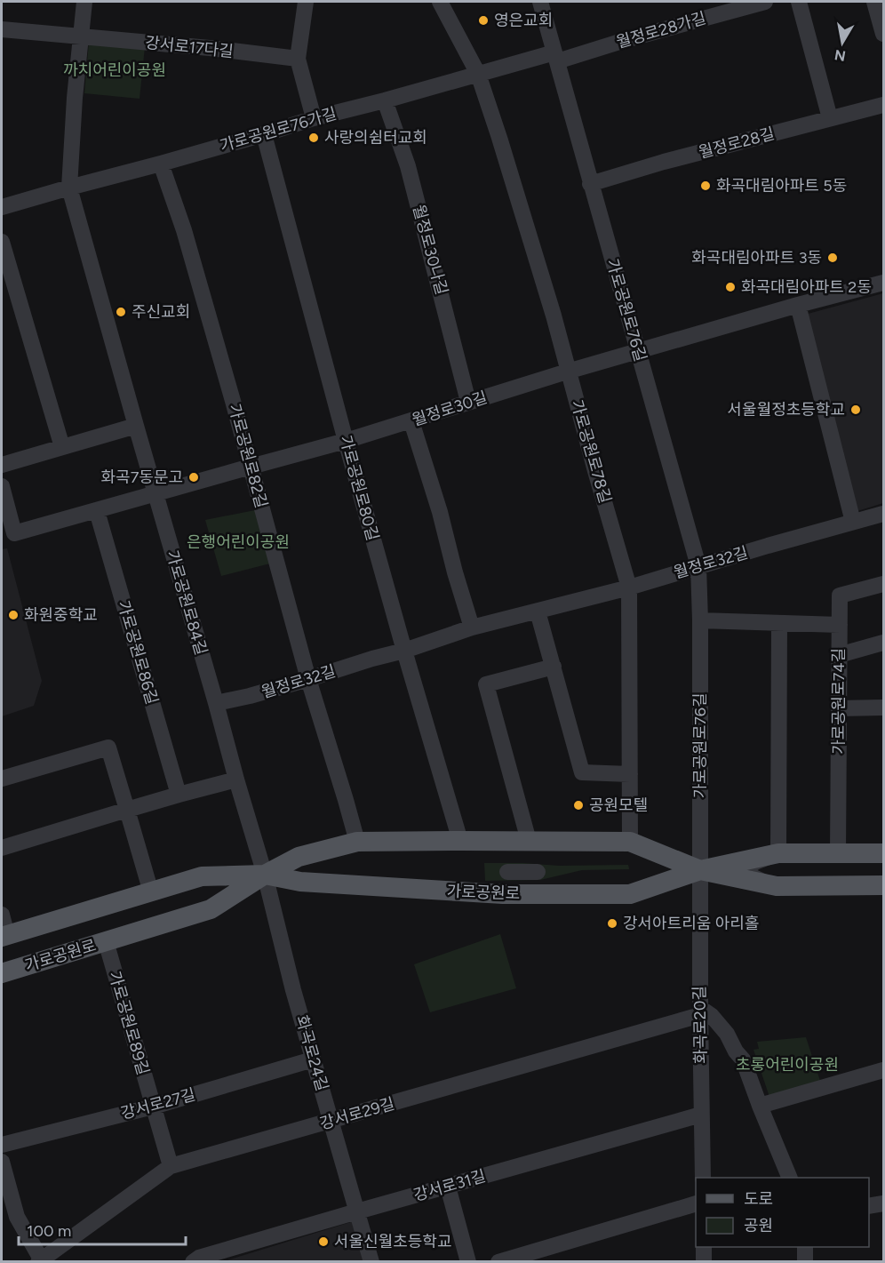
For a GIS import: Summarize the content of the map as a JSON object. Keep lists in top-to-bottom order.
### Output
{
  "streets": {
    "main road": ["가로공원로"],
    "street": [
      "월정로28가길",
      "강서로17다길",
      "가로공원로76가길",
      "월정로28길",
      "월정로30나길",
      "가로공원로76길",
      "월정로30길",
      "가로공원로78길",
      "가로공원로82길",
      "가로공원로80길",
      "월정로32길",
      "가로공원로84길",
      "가로공원로86길",
      "가로공원로74길",
      "가로공원로89길",
      "화곡로20길",
      "화곡로24길",
      "강서로27길",
      "강서로29길",
      "강서로31길"
    ]
  },
  "crossings": [
    ["월정로28가길", "가로공원로76가길"],
    ["월정로28가길", "가로공원로76길"],
    ["가로공원로76가길", "월정로30나길"],
    ["가로공원로76가길", "가로공원로76길"],
    ["가로공원로76가길", "가로공원로78길"],
    ["가로공원로76가길", "가로공원로82길"],
    ["가로공원로76가길", "가로공원로80길"],
    ["가로공원로76가길", "가로공원로84길"],
    ["월정로28길", "가로공원로76길"],
    ["월정로30나길", "월정로30길"],
    ["가로공원로76길", "월정로30길"],
    ["가로공원로76길", "월정로32길"],
    ["가로공원로76길", "가로공원로"],
    ["가로공원로76길", "화곡로20길"],
    ["월정로30길", "가로공원로78길"],
    ["월정로30길", "가로공원로82길"],
    ["월정로30길", "가로공원로80길"],
    ["월정로30길", "가로공원로84길"],
    ["월정로30길", "가로공원로86길"],
    ["가로공원로78길", "월정로32길"],
    ["가로공원로78길", "가로공원로"],
    ["가로공원로82길", "월정로32길"],
    ["가로공원로82길", "가로공원로"],
    ["가로공원로80길", "월정로32길"],
    ["가로공원로80길", "가로공원로"],
    ["월정로32길", "가로공원로84길"],
    ["가로공원로84길", "가로공원로"],
    ["가로공원로84길", "화곡로24길"],
    ["가로공원로74길", "가로공원로"],
    ["가로공원로", "가로공원로89길"],
    ["가로공원로", "화곡로20길"],
    ["가로공원로", "화곡로24길"],
    ["가로공원로89길", "강서로27길"],
    ["가로공원로89길", "강서로29길"],
    ["화곡로20길", "강서로29길"],
    ["화곡로20길", "강서로31길"],
    ["화곡로24길", "강서로27길"],
    ["화곡로24길", "강서로29길"],
    ["화곡로24길", "강서로31길"]
  ],
  "parks": ["까치어린이공원", "은행어린이공원", "초롱어린이공원"],
  "places": [
    "영은교회",
    "사랑의쉼터교회",
    "화곡대림아파트 5동",
    "화곡대림아파트 3동",
    "화곡대림아파트 2동",
    "주신교회",
    "서울월정초등학교",
    "화곡7동문고",
    "화원중학교",
    "공원모텔",
    "강서아트리움 아리홀",
    "서울신월초등학교"
  ],
  "legend": ["도로", "공원"],
  "scale_bar": "100 m",
  "north": "bottom"
}
